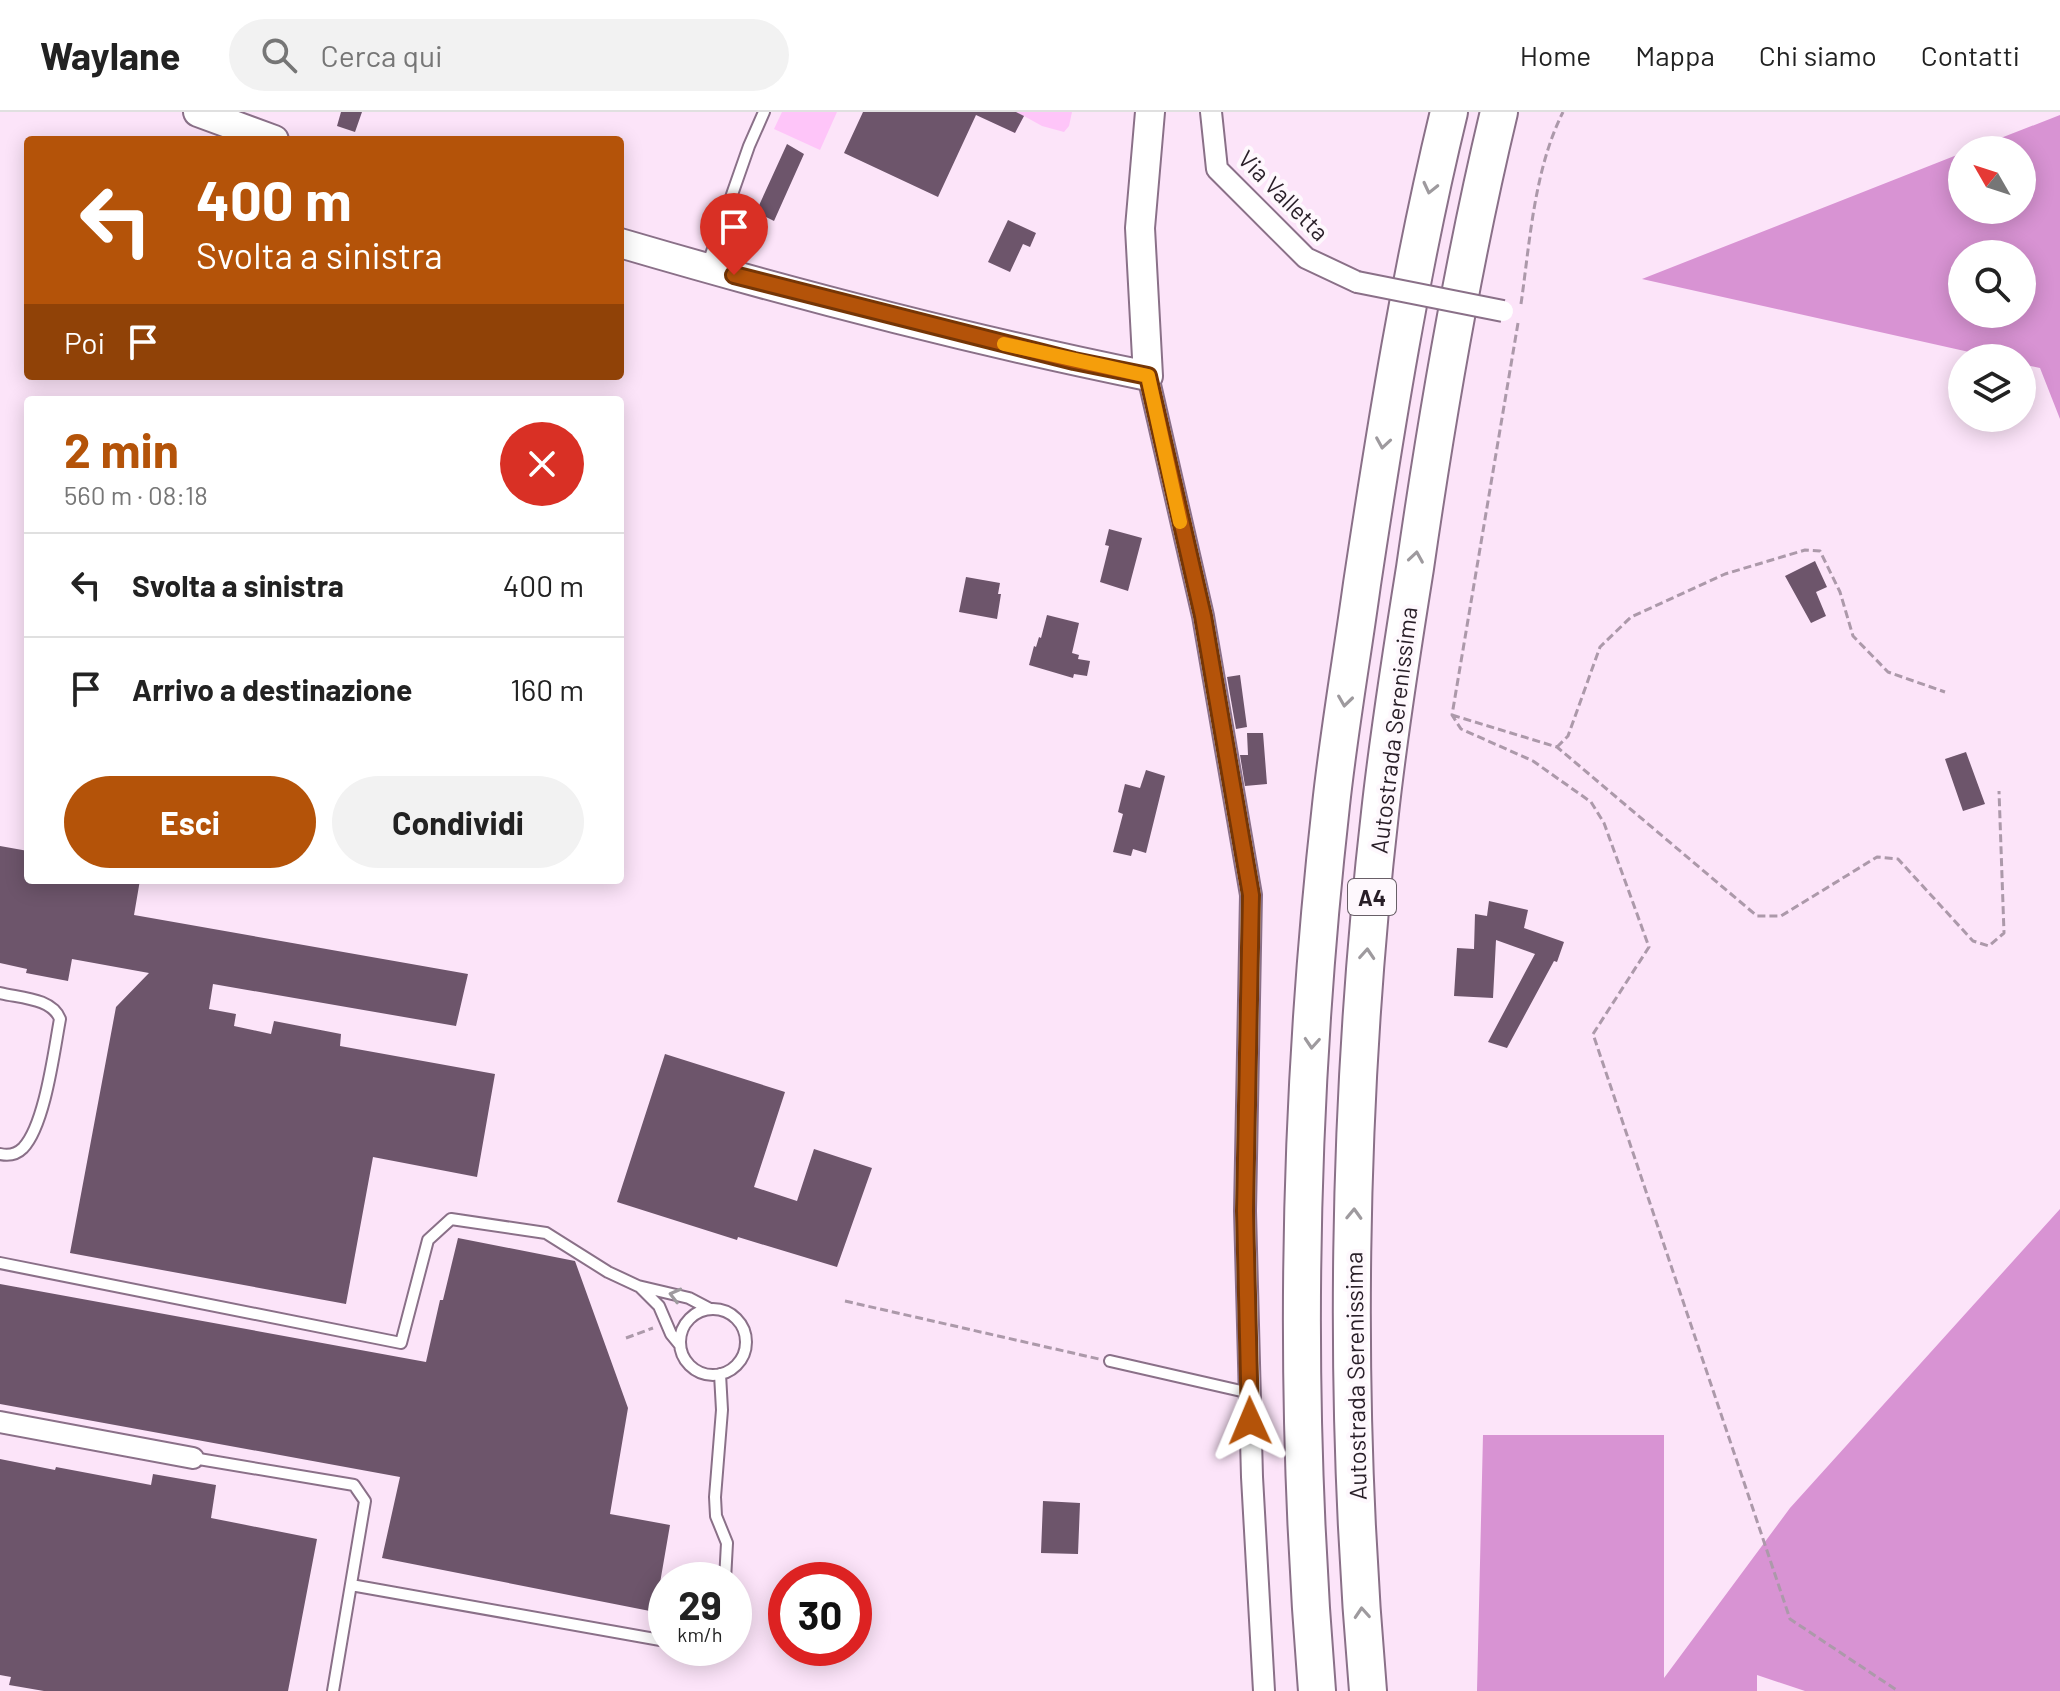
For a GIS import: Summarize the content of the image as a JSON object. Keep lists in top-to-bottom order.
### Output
{
  "streets": {
    "highway": ["Autostrada Serenissima", "A4"],
    "street": ["Via Valletta"]
  },
  "north": "top left",
  "page": {
    "header": "Waylane",
    "search": "Cerca qui",
    "nav": [
      "Home",
      "Mappa",
      "Chi siamo",
      "Contatti"
    ],
    "turn": ["400 m", "Svolta a sinistra"],
    "then": "Poi",
    "heading": ["2 min", "560 m · 08:18"],
    "list": [
      {
        "name": "Svolta a sinistra",
        "value": "400 m"
      },
      {
        "name": "Arrivo a destinazione",
        "value": "160 m"
      }
    ],
    "buttons": ["Esci", "Condividi"],
    "speed": "29 km/h",
    "limit": "30"
  }
}
